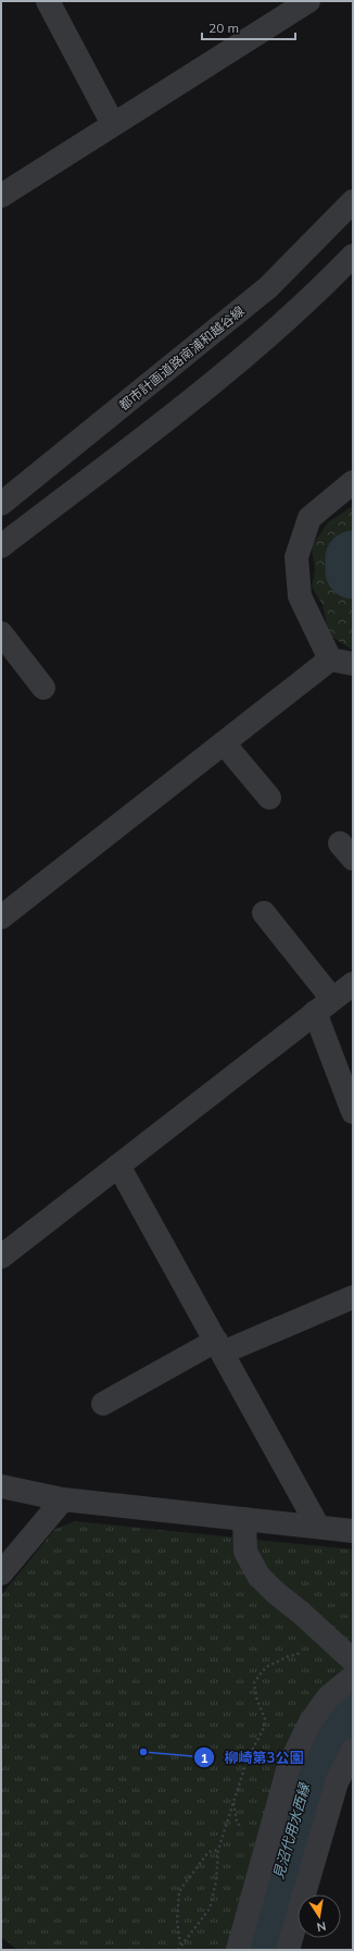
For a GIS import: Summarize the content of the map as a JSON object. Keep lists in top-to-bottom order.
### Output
{
  "streets": {
    "street": ["都市計画道路南浦和越谷線"]
  },
  "water": ["見沼代用水西縁"],
  "places": ["柳崎第3公園"],
  "scale_bar": "20 m",
  "north": "bottom"
}
